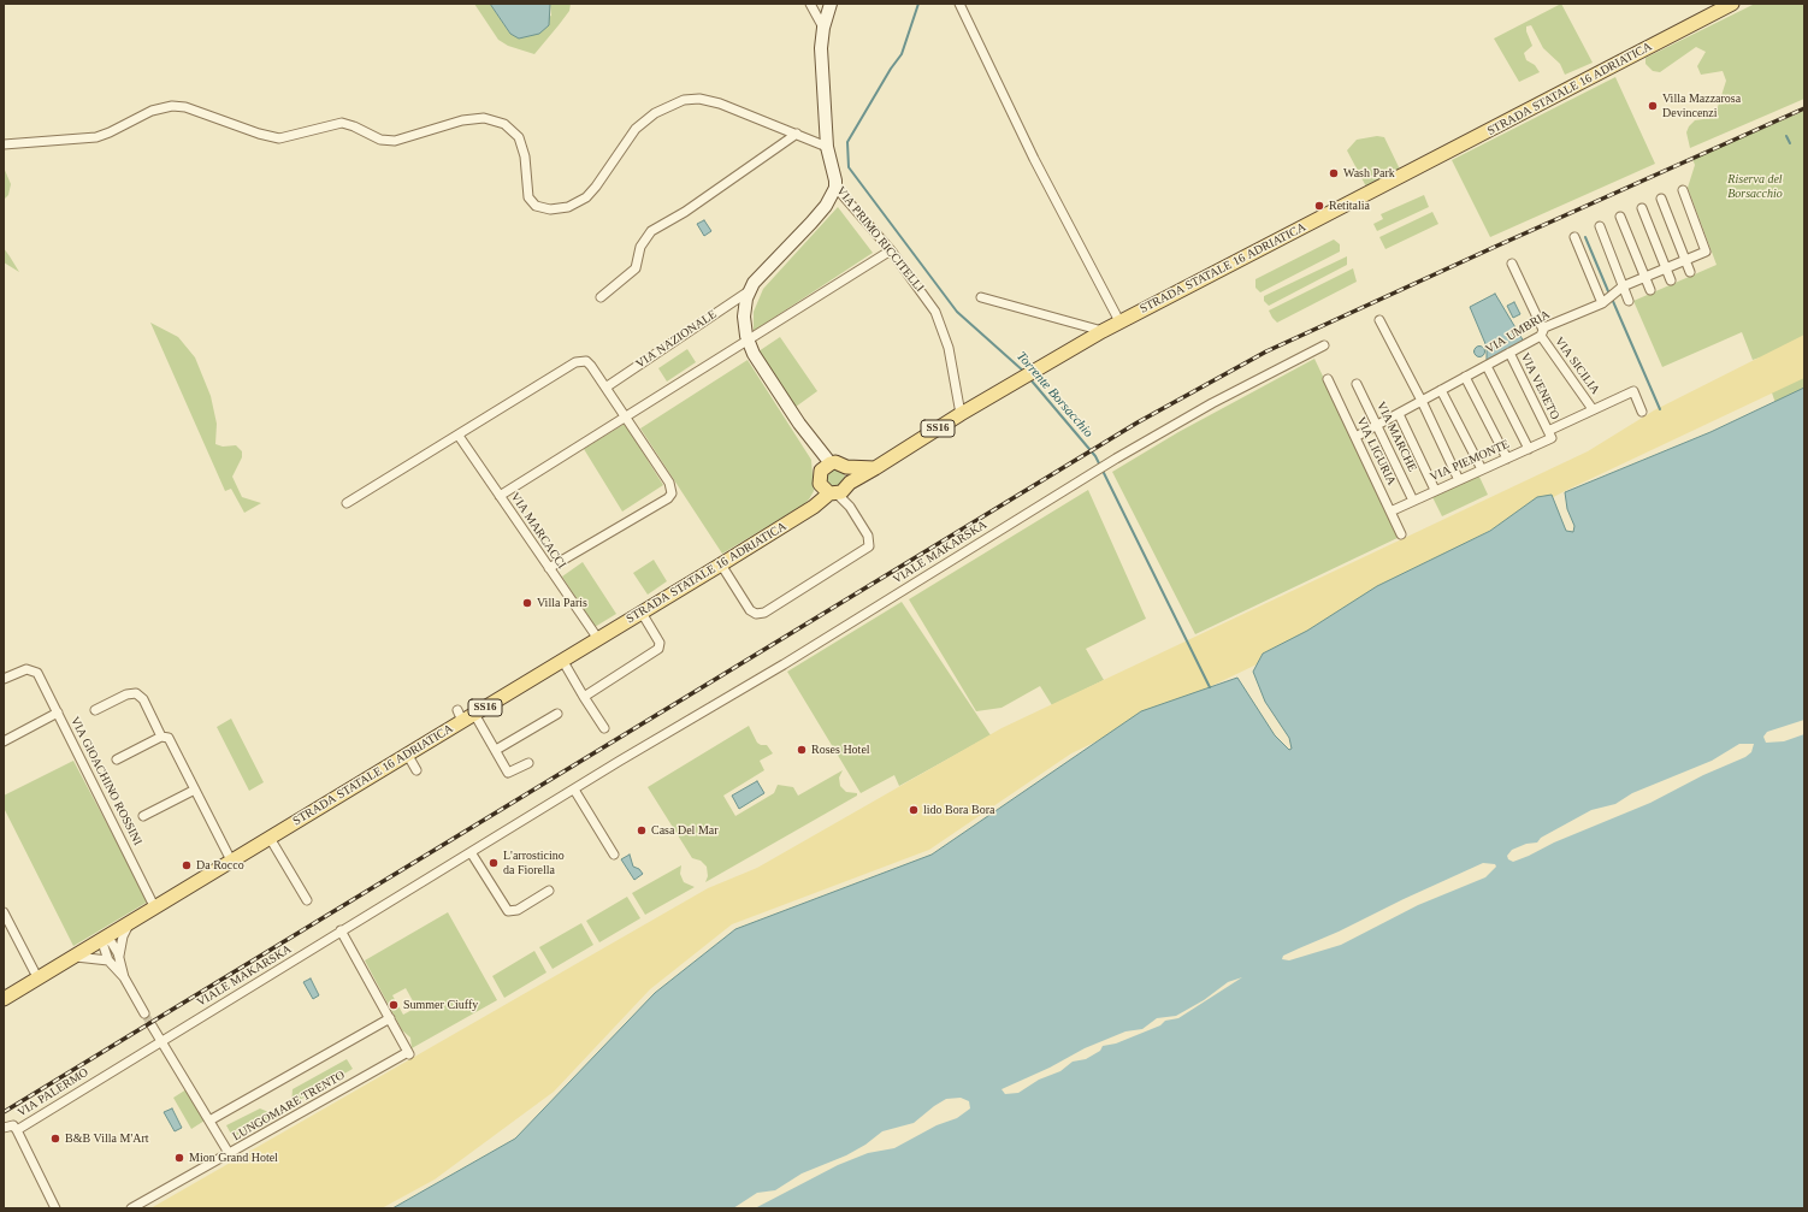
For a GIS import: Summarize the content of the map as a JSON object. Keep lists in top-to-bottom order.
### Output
{
  "streets": {
    "main road": ["STRADA STATALE 16 ADRIATICA", "SS16"],
    "street": [
      "VIA PRIMO RICCITELLI",
      "VIA UMBRIA",
      "VIA NAZIONALE",
      "VIA SICILIA",
      "VIA VENETO",
      "VIA MARCHE",
      "VIA LIGURIA",
      "VIA PIEMONTE",
      "VIA MARCACCI",
      "VIALE MAKARSKA",
      "VIA GIOACHINO ROSSINI",
      "VIA PALERMO",
      "LUNGOMARE TRENTO"
    ]
  },
  "crossings": [
    ["STRADA STATALE 16 ADRIATICA", "VIA PRIMO RICCITELLI"],
    ["STRADA STATALE 16 ADRIATICA", "SS16"],
    ["STRADA STATALE 16 ADRIATICA", "VIA MARCACCI"],
    ["STRADA STATALE 16 ADRIATICA", "VIA GIOACHINO ROSSINI"],
    ["VIA PRIMO RICCITELLI", "VIA NAZIONALE"],
    ["VIA UMBRIA", "VIA SICILIA"],
    ["VIA UMBRIA", "VIA VENETO"],
    ["VIA UMBRIA", "VIA MARCHE"],
    ["VIA UMBRIA", "VIA LIGURIA"],
    ["VIA VENETO", "VIA PIEMONTE"],
    ["VIA MARCHE", "VIA PIEMONTE"],
    ["VIA LIGURIA", "VIA PIEMONTE"],
    ["VIALE MAKARSKA", "VIA PALERMO"]
  ],
  "water": ["Torrente Borsacchio"],
  "parks": ["Riserva del Borsacchio"],
  "places": [
    "Villa Mazzarosa Devincenzi",
    "Wash Park",
    "Retitalia",
    "Villa Paris",
    "Roses Hotel",
    "lido Bora Bora",
    "Casa Del Mar",
    "L'arrosticino da Fiorella",
    "Da Rocco",
    "Summer Ciuffy",
    "B&B Villa M'Art",
    "Mion Grand Hotel"
  ]
}
